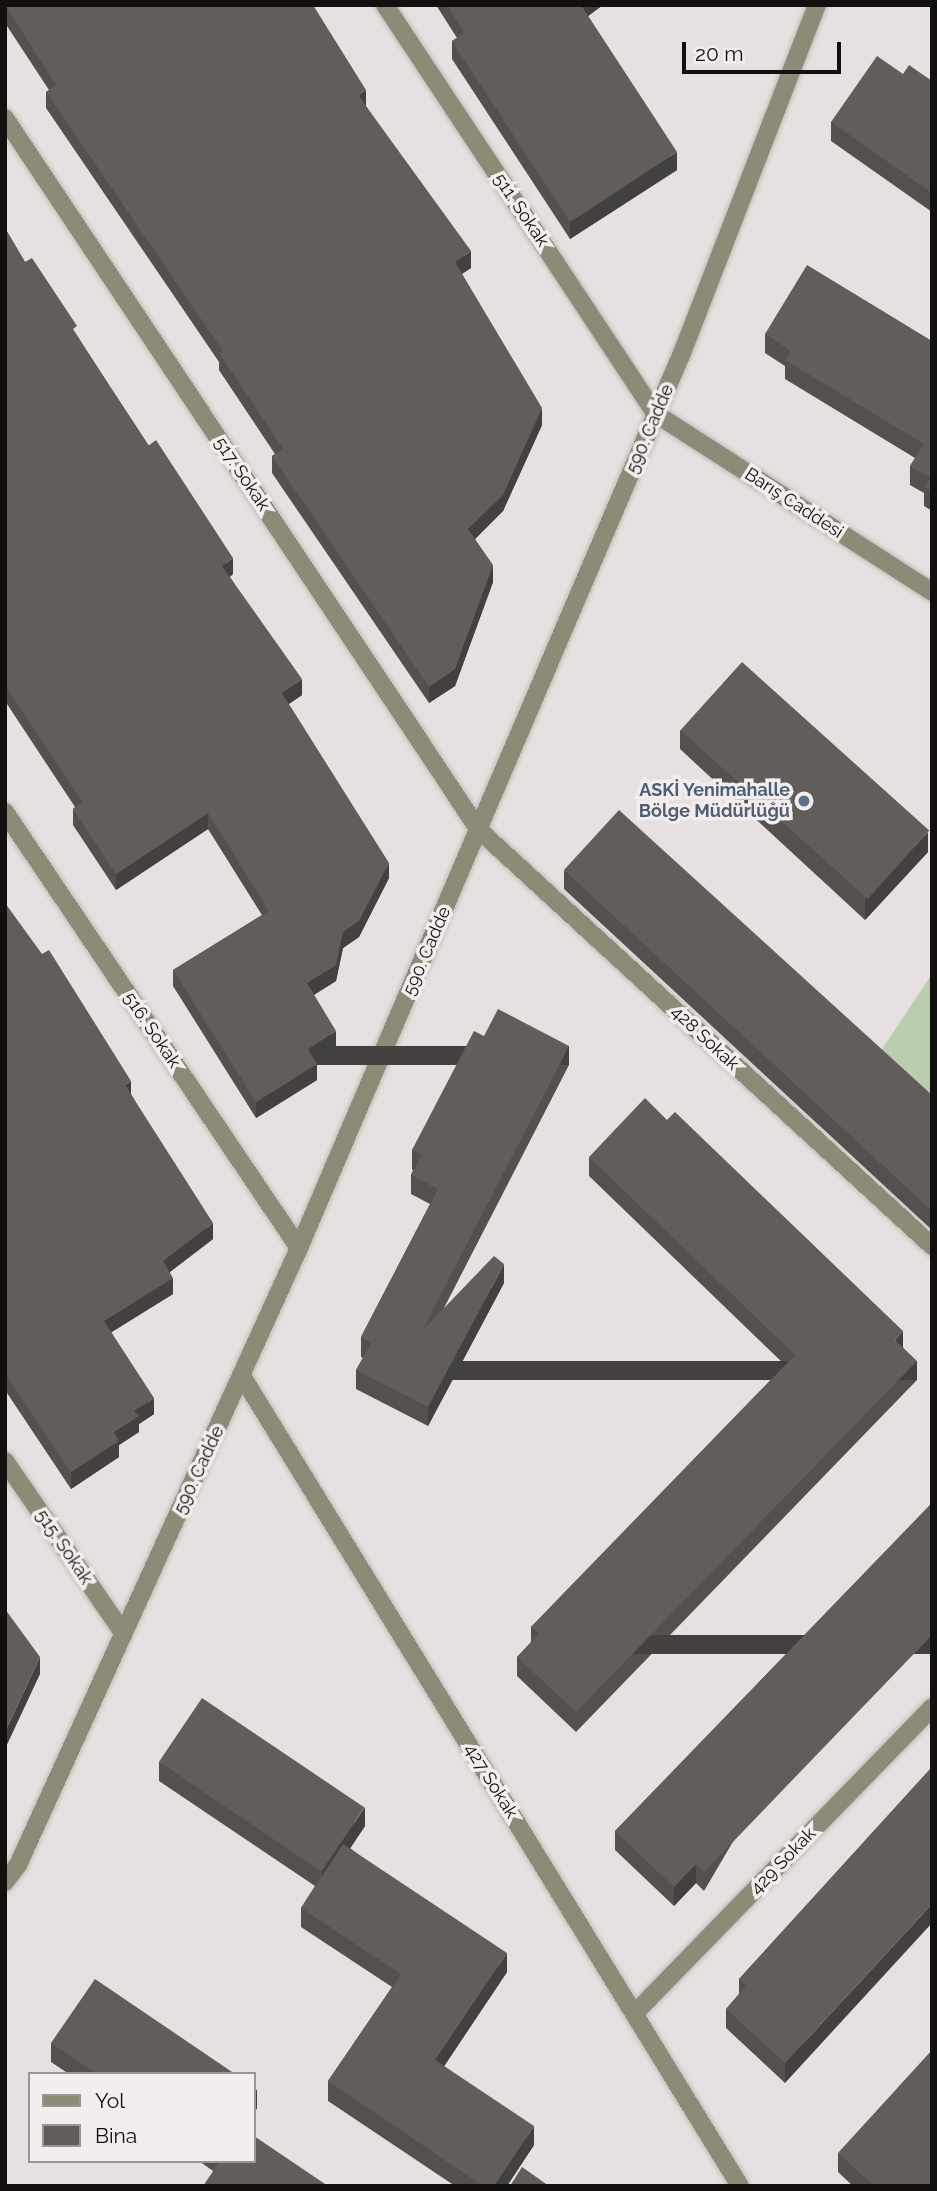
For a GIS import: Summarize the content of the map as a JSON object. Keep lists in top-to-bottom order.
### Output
{
  "streets": {
    "street": [
      "511. Sokak",
      "590. Cadde",
      "517. Sokak",
      "Barış Caddesi",
      "516. Sokak",
      "428 Sokak",
      "515. Sokak",
      "427 Sokak",
      "429 Sokak"
    ]
  },
  "crossings": [
    ["511. Sokak", "590. Cadde"],
    ["511. Sokak", "Barış Caddesi"],
    ["590. Cadde", "517. Sokak"],
    ["590. Cadde", "Barış Caddesi"],
    ["590. Cadde", "516. Sokak"],
    ["590. Cadde", "428 Sokak"],
    ["590. Cadde", "515. Sokak"],
    ["590. Cadde", "427 Sokak"],
    ["517. Sokak", "428 Sokak"],
    ["427 Sokak", "429 Sokak"]
  ],
  "places": ["ASKİ Yenimahalle Bölge Müdürlüğü"],
  "legend": ["Yol", "Bina"],
  "scale_bar": "20 m"
}
